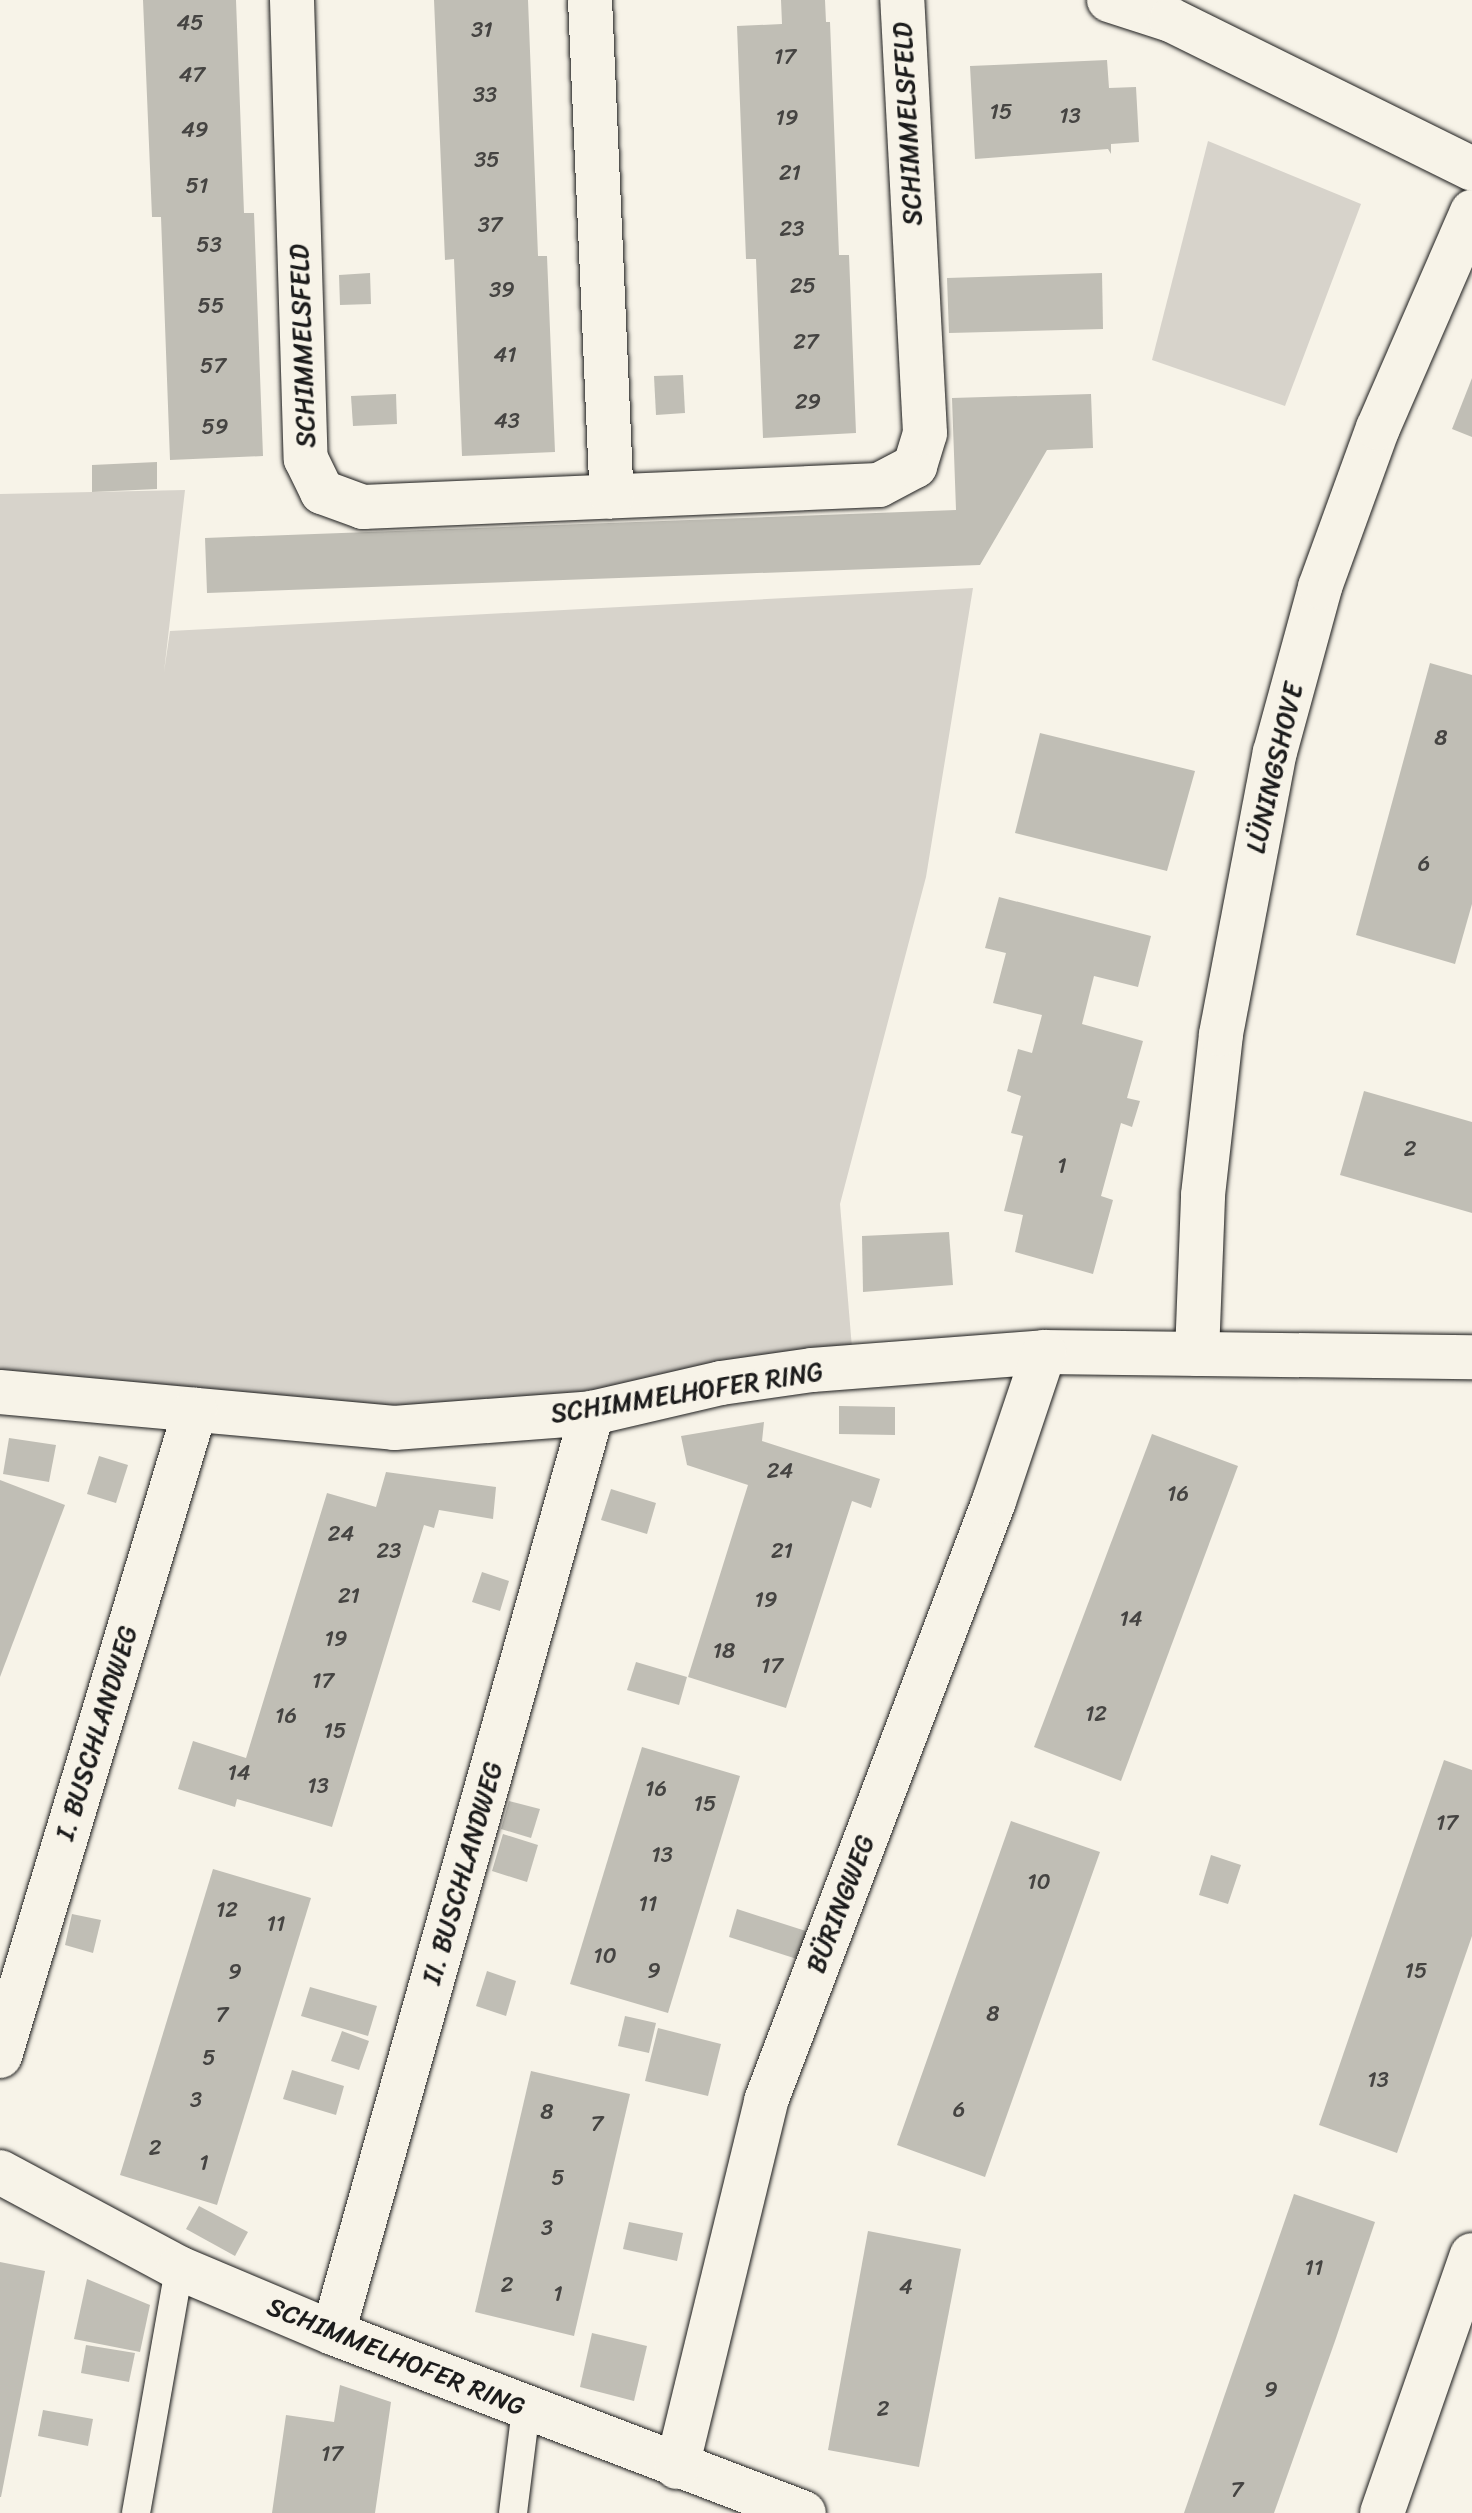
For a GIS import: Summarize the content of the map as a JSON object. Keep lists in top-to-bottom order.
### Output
{
  "streets": {
    "street": [
      "SCHIMMELSFELD",
      "LÜNINGSHOVE",
      "SCHIMMELHOFER RING",
      "I. BUSCHLANDWEG",
      "II. BUSCHLANDWEG",
      "BÜRINGWEG"
    ]
  },
  "crossings": [
    ["LÜNINGSHOVE", "SCHIMMELHOFER RING"],
    ["SCHIMMELHOFER RING", "I. BUSCHLANDWEG"],
    ["SCHIMMELHOFER RING", "II. BUSCHLANDWEG"],
    ["SCHIMMELHOFER RING", "BÜRINGWEG"]
  ],
  "house_numbers": [
    "45",
    "31",
    "17",
    "47",
    "33",
    "15",
    "13",
    "19",
    "49",
    "35",
    "21",
    "51",
    "37",
    "23",
    "53",
    "25",
    "39",
    "55",
    "27",
    "41",
    "57",
    "29",
    "43",
    "59",
    "8",
    "6",
    "2",
    "1",
    "24",
    "16",
    "24",
    "23",
    "21",
    "21",
    "19",
    "14",
    "19",
    "18",
    "17",
    "17",
    "12",
    "16",
    "15",
    "14",
    "13",
    "16",
    "15",
    "17",
    "13",
    "10",
    "11",
    "12",
    "11",
    "10",
    "9",
    "15",
    "9",
    "8",
    "7",
    "5",
    "13",
    "3",
    "6",
    "8",
    "7",
    "2",
    "1",
    "5",
    "3",
    "11",
    "2",
    "4",
    "1",
    "9",
    "2",
    "17",
    "7"
  ]
}
